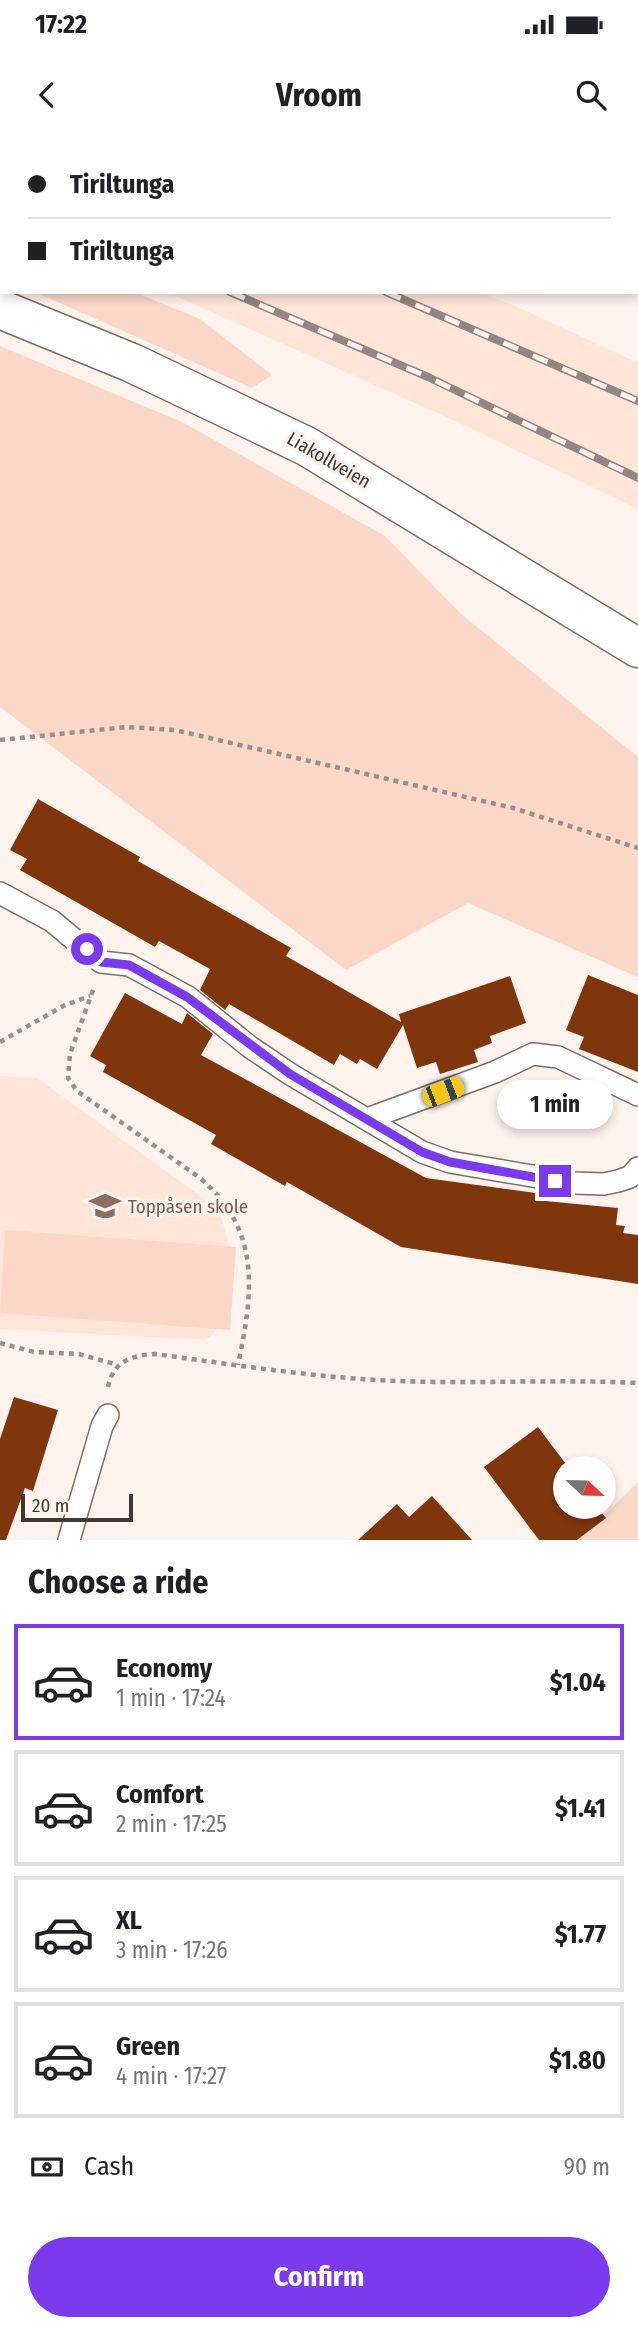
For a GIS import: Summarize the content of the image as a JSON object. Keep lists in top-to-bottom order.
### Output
{
  "streets": {
    "street": ["Liakollveien"]
  },
  "places": {
    "school or university": ["Toppåsen skole"]
  },
  "scale_bar": "20 m",
  "north": "right",
  "page": {
    "status": "17:22",
    "header": "Vroom",
    "banner": ["Tiriltunga", "Tiriltunga"],
    "bubble": "1 min",
    "scale": "20 m",
    "heading": "Choose a ride",
    "list": [
      {
        "name": "Economy",
        "note": "1 min · 17:24",
        "value": "$1.04"
      },
      {
        "name": "Comfort",
        "note": "2 min · 17:25",
        "value": "$1.41"
      },
      {
        "name": "XL",
        "note": "3 min · 17:26",
        "value": "$1.77"
      },
      {
        "name": "Green",
        "note": "4 min · 17:27",
        "value": "$1.80"
      }
    ],
    "pay": ["Cash", "90 m"],
    "buttons": "Confirm"
  }
}
